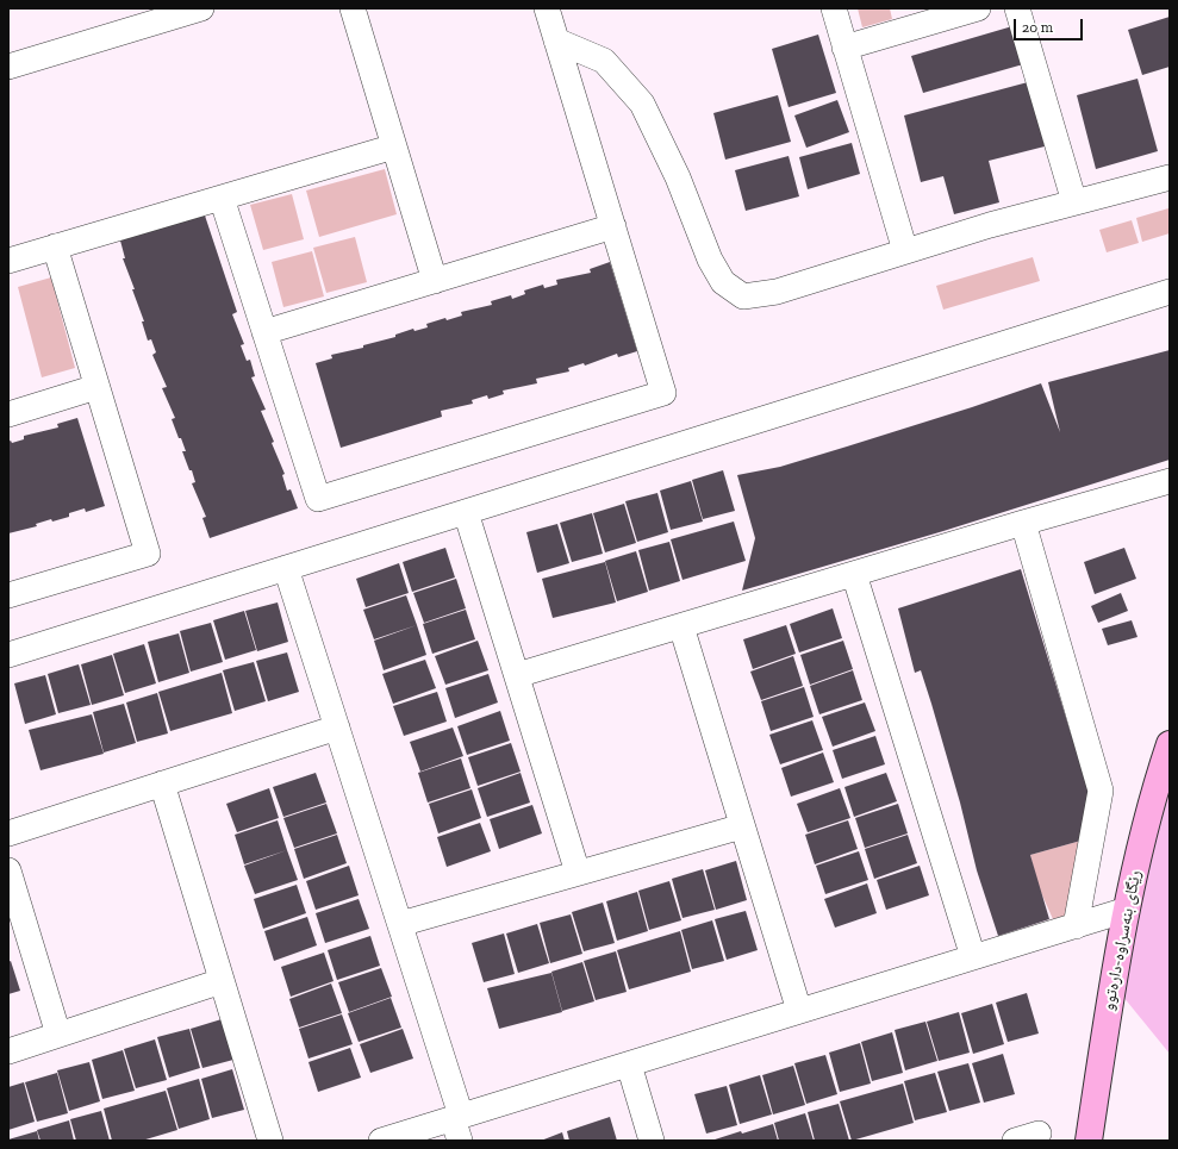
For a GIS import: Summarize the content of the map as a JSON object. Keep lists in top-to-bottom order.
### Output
{
  "streets": {
    "street": ["رێگای بنەسراوە-دارەتوو"]
  },
  "scale_bar": "20 m"
}
